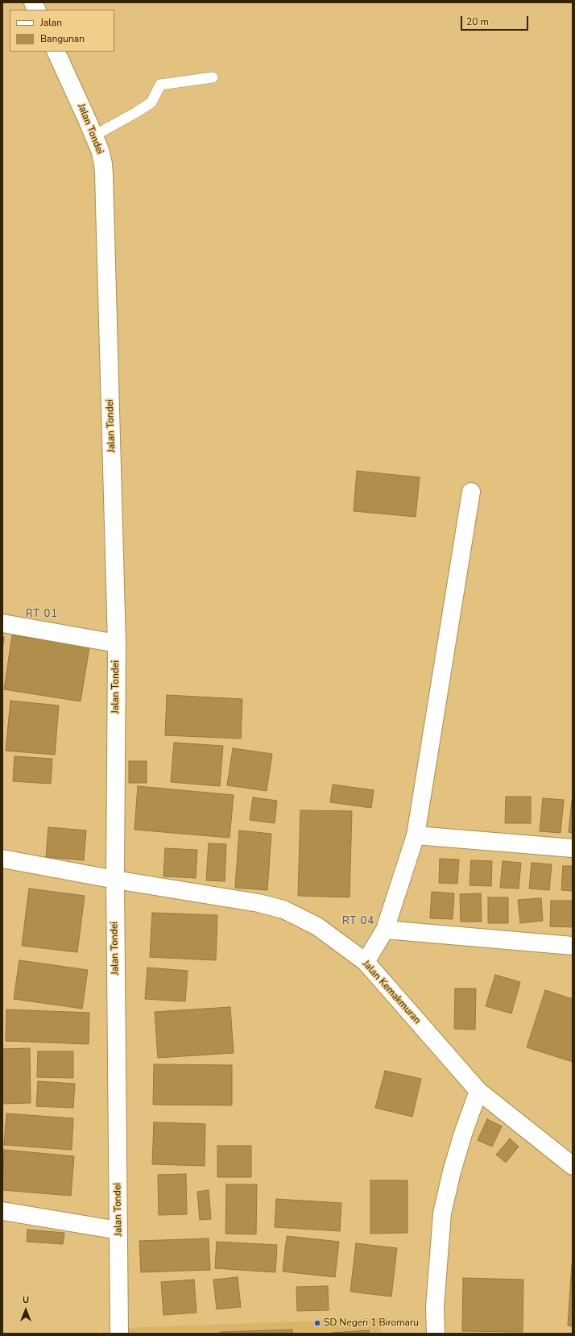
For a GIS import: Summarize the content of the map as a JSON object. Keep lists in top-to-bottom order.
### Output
{
  "streets": {
    "street": ["Jalan Tondei", "Jalan Kemakmuran"]
  },
  "crossings": [
    ["Jalan Tondei", "Jalan Kemakmuran"]
  ],
  "districts": ["RT 01", "RT 04"],
  "places": ["SD Negeri 1 Biromaru"],
  "legend": ["Jalan", "Bangunan"],
  "scale_bar": "20 m",
  "north": "top"
}
